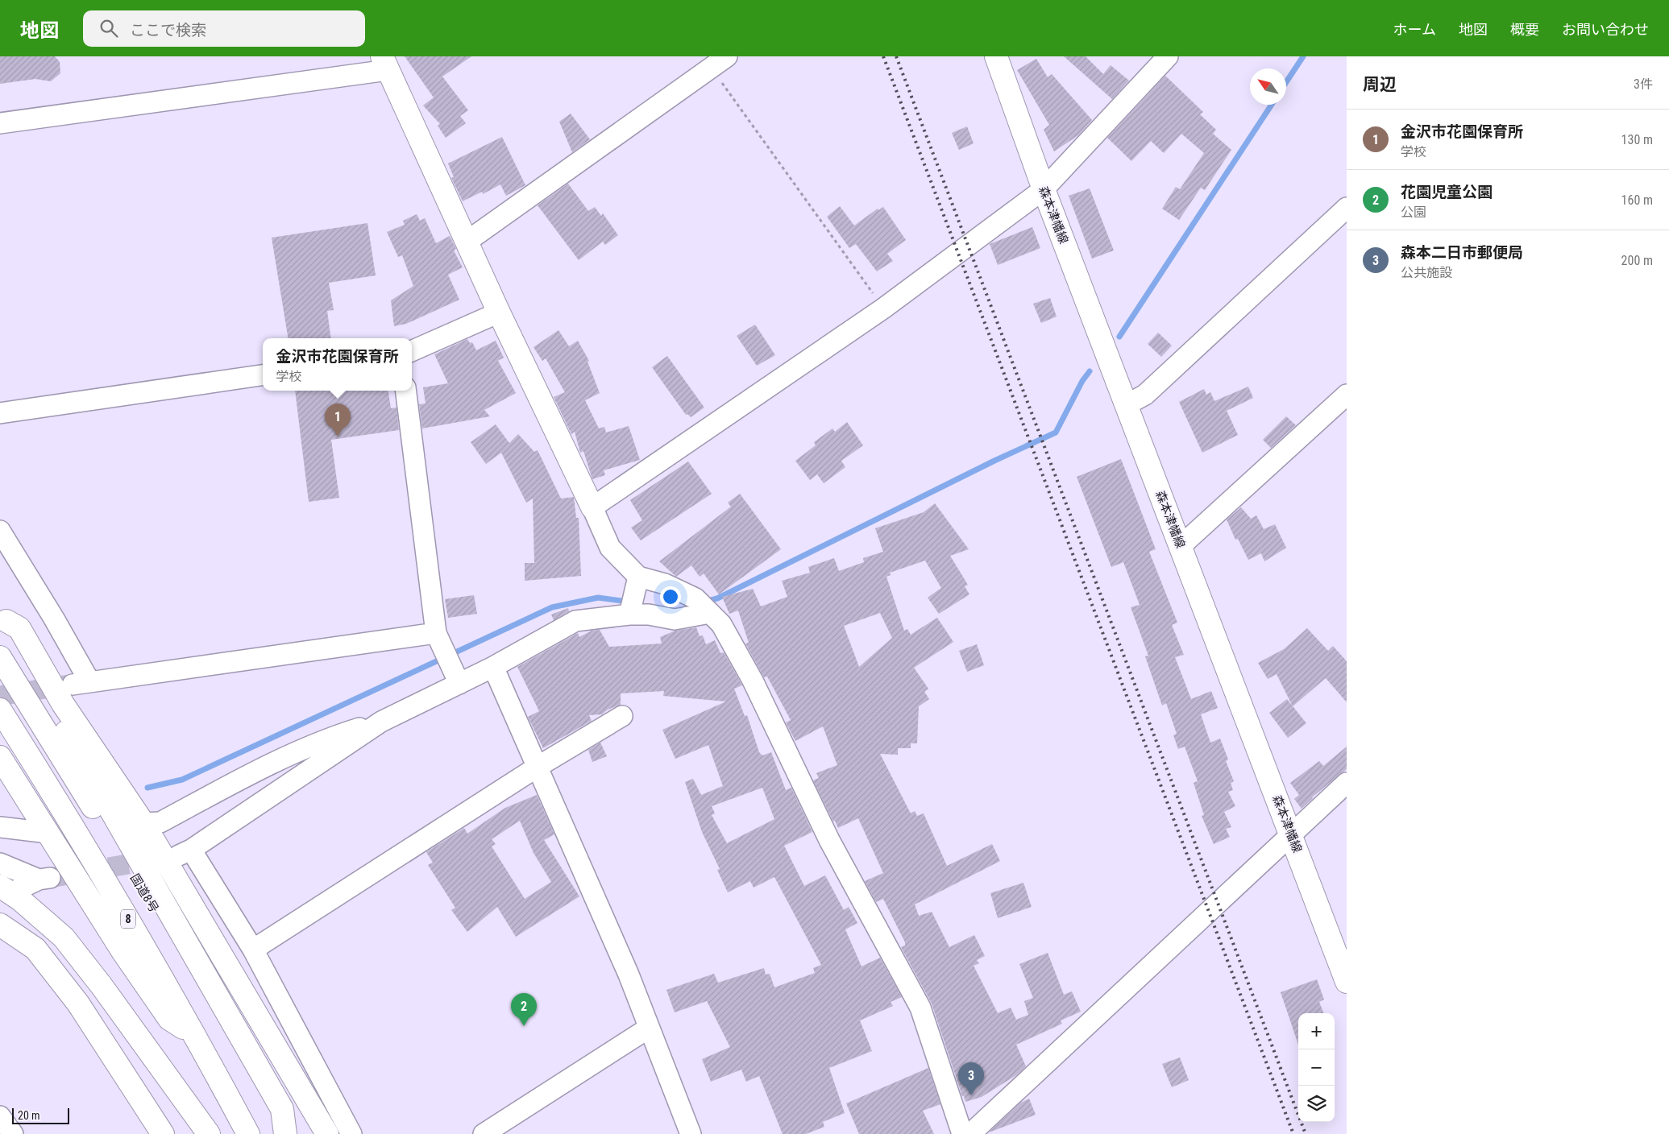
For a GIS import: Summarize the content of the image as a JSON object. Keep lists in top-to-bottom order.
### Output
{
  "streets": {
    "main road": ["森本津幡線", "国道8号", "8"]
  },
  "scale_bar": "20 m",
  "north": "top left",
  "page": {
    "header": "地図",
    "search": "ここで検索",
    "nav": [
      "ホーム",
      "地図",
      "概要",
      "お問い合わせ"
    ],
    "heading": ["周辺", "3件"],
    "list": [
      {
        "mark": "1",
        "name": "金沢市花園保育所",
        "note": "学校",
        "value": "130 m"
      },
      {
        "mark": "2",
        "name": "花園児童公園",
        "note": "公園",
        "value": "160 m"
      },
      {
        "mark": "3",
        "name": "森本二日市郵便局",
        "note": "公共施設",
        "value": "200 m"
      }
    ],
    "popup": ["金沢市花園保育所", "学校"],
    "pins": ["1", "2", "3"],
    "map_buttons": ["+", "−"],
    "scale": "20 m"
  }
}
